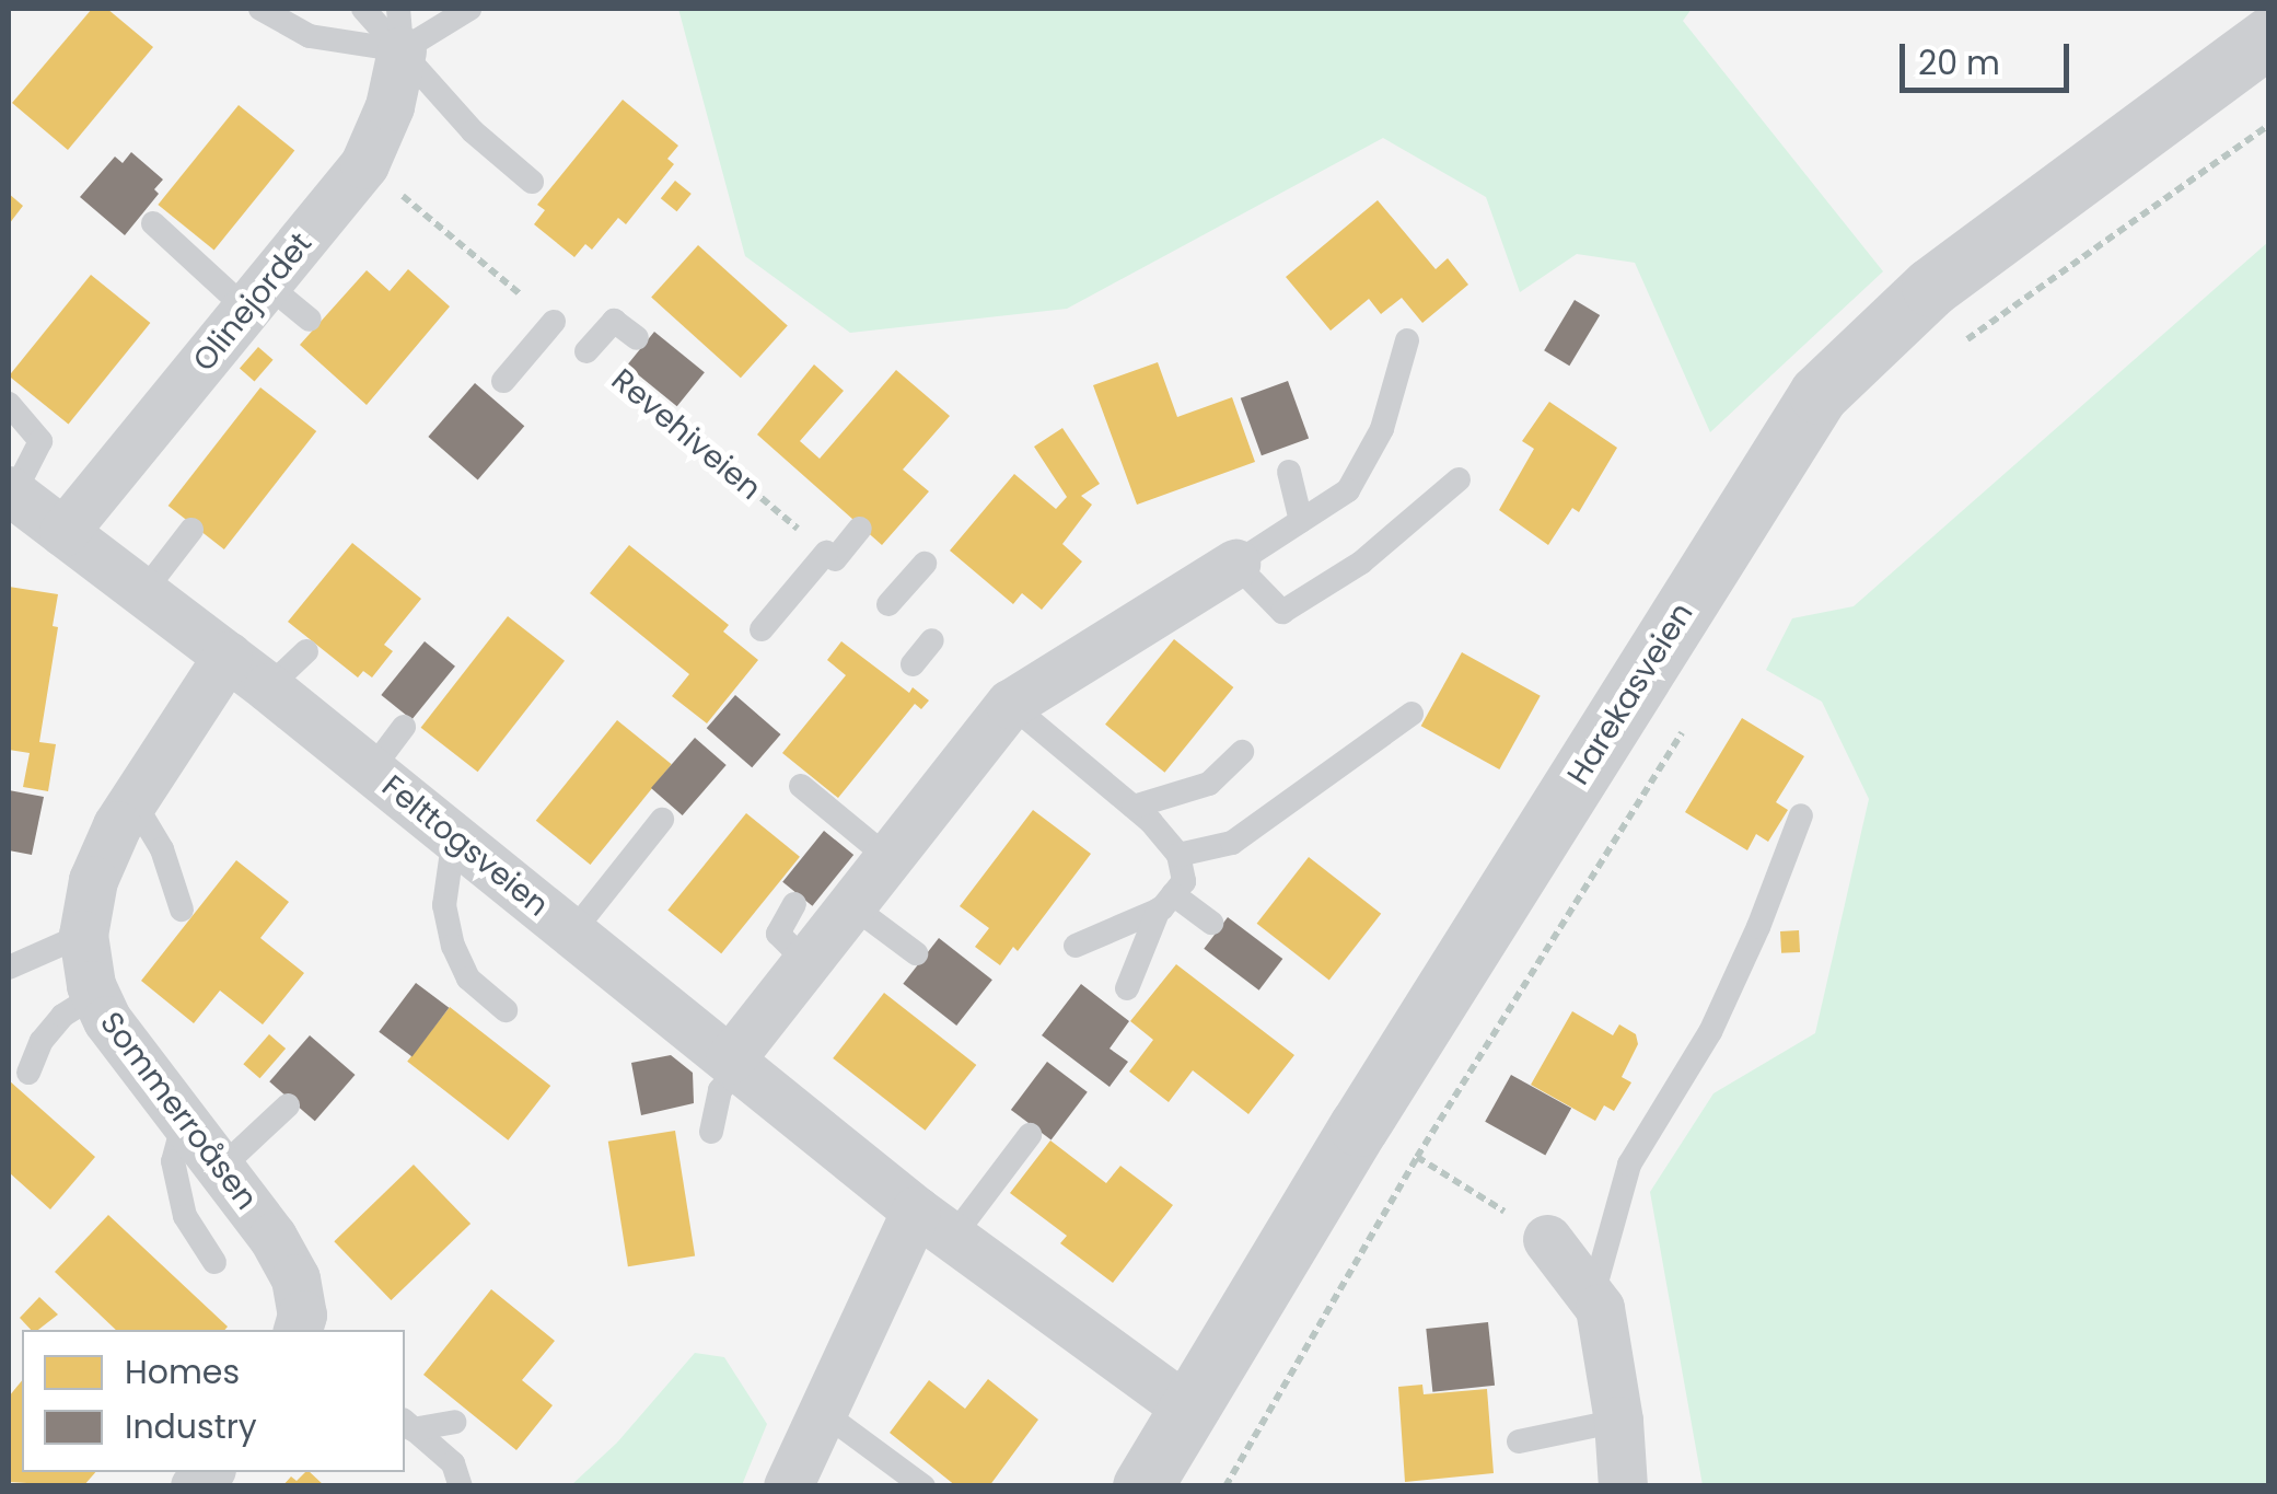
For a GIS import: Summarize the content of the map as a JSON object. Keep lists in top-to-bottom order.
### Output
{
  "streets": {
    "street": [
      "Olinejordet",
      "Harekasveien",
      "Felttogsveien",
      "Sommerroåsen"
    ],
    "path": ["Revehiveien"]
  },
  "crossings": [
    ["Olinejordet", "Felttogsveien"],
    ["Harekasveien", "Felttogsveien"],
    ["Felttogsveien", "Sommerroåsen"]
  ],
  "legend": ["Homes", "Industry"],
  "scale_bar": "20 m"
}
